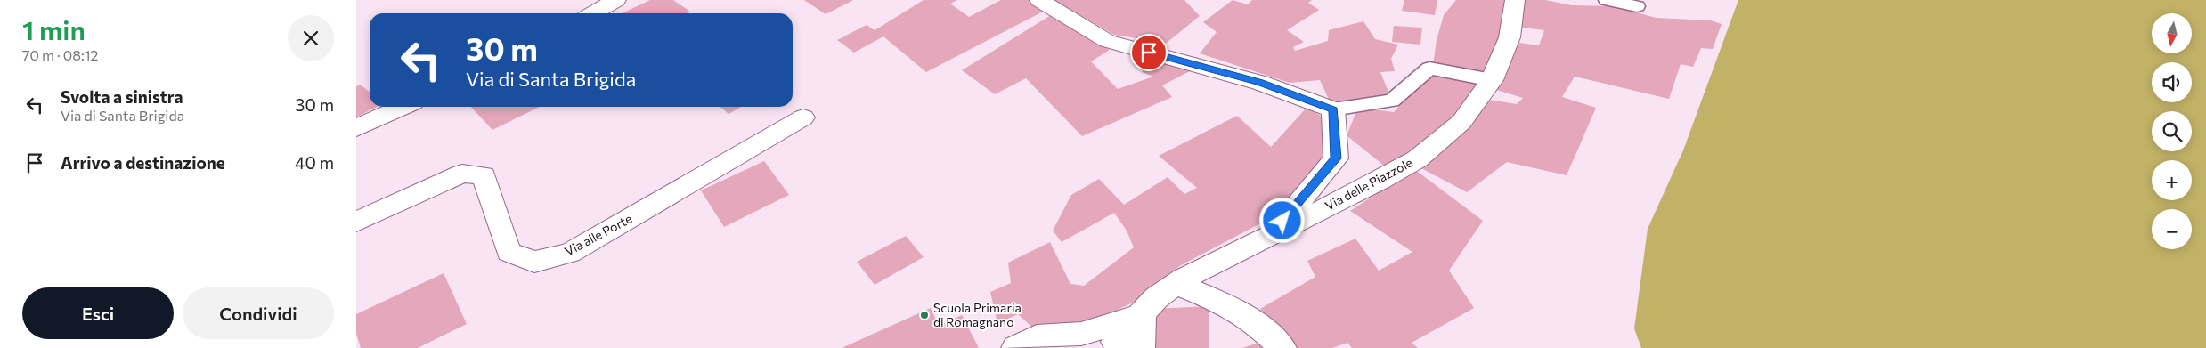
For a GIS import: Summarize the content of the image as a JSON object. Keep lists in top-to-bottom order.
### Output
{
  "streets": {
    "street": ["Via delle Piazzole", "Via alle Porte"]
  },
  "places": ["Scuola Primaria di Romagnano"],
  "north": "bottom",
  "page": {
    "heading": ["1 min", "70 m · 08:12"],
    "map_buttons": ["+", "−"],
    "turn": ["30 m", "Via di Santa Brigida"],
    "list": [
      {
        "name": "Svolta a sinistra",
        "note": "Via di Santa Brigida",
        "value": "30 m"
      },
      {
        "name": "Arrivo a destinazione",
        "value": "40 m"
      }
    ],
    "buttons": ["Esci", "Condividi"]
  }
}
